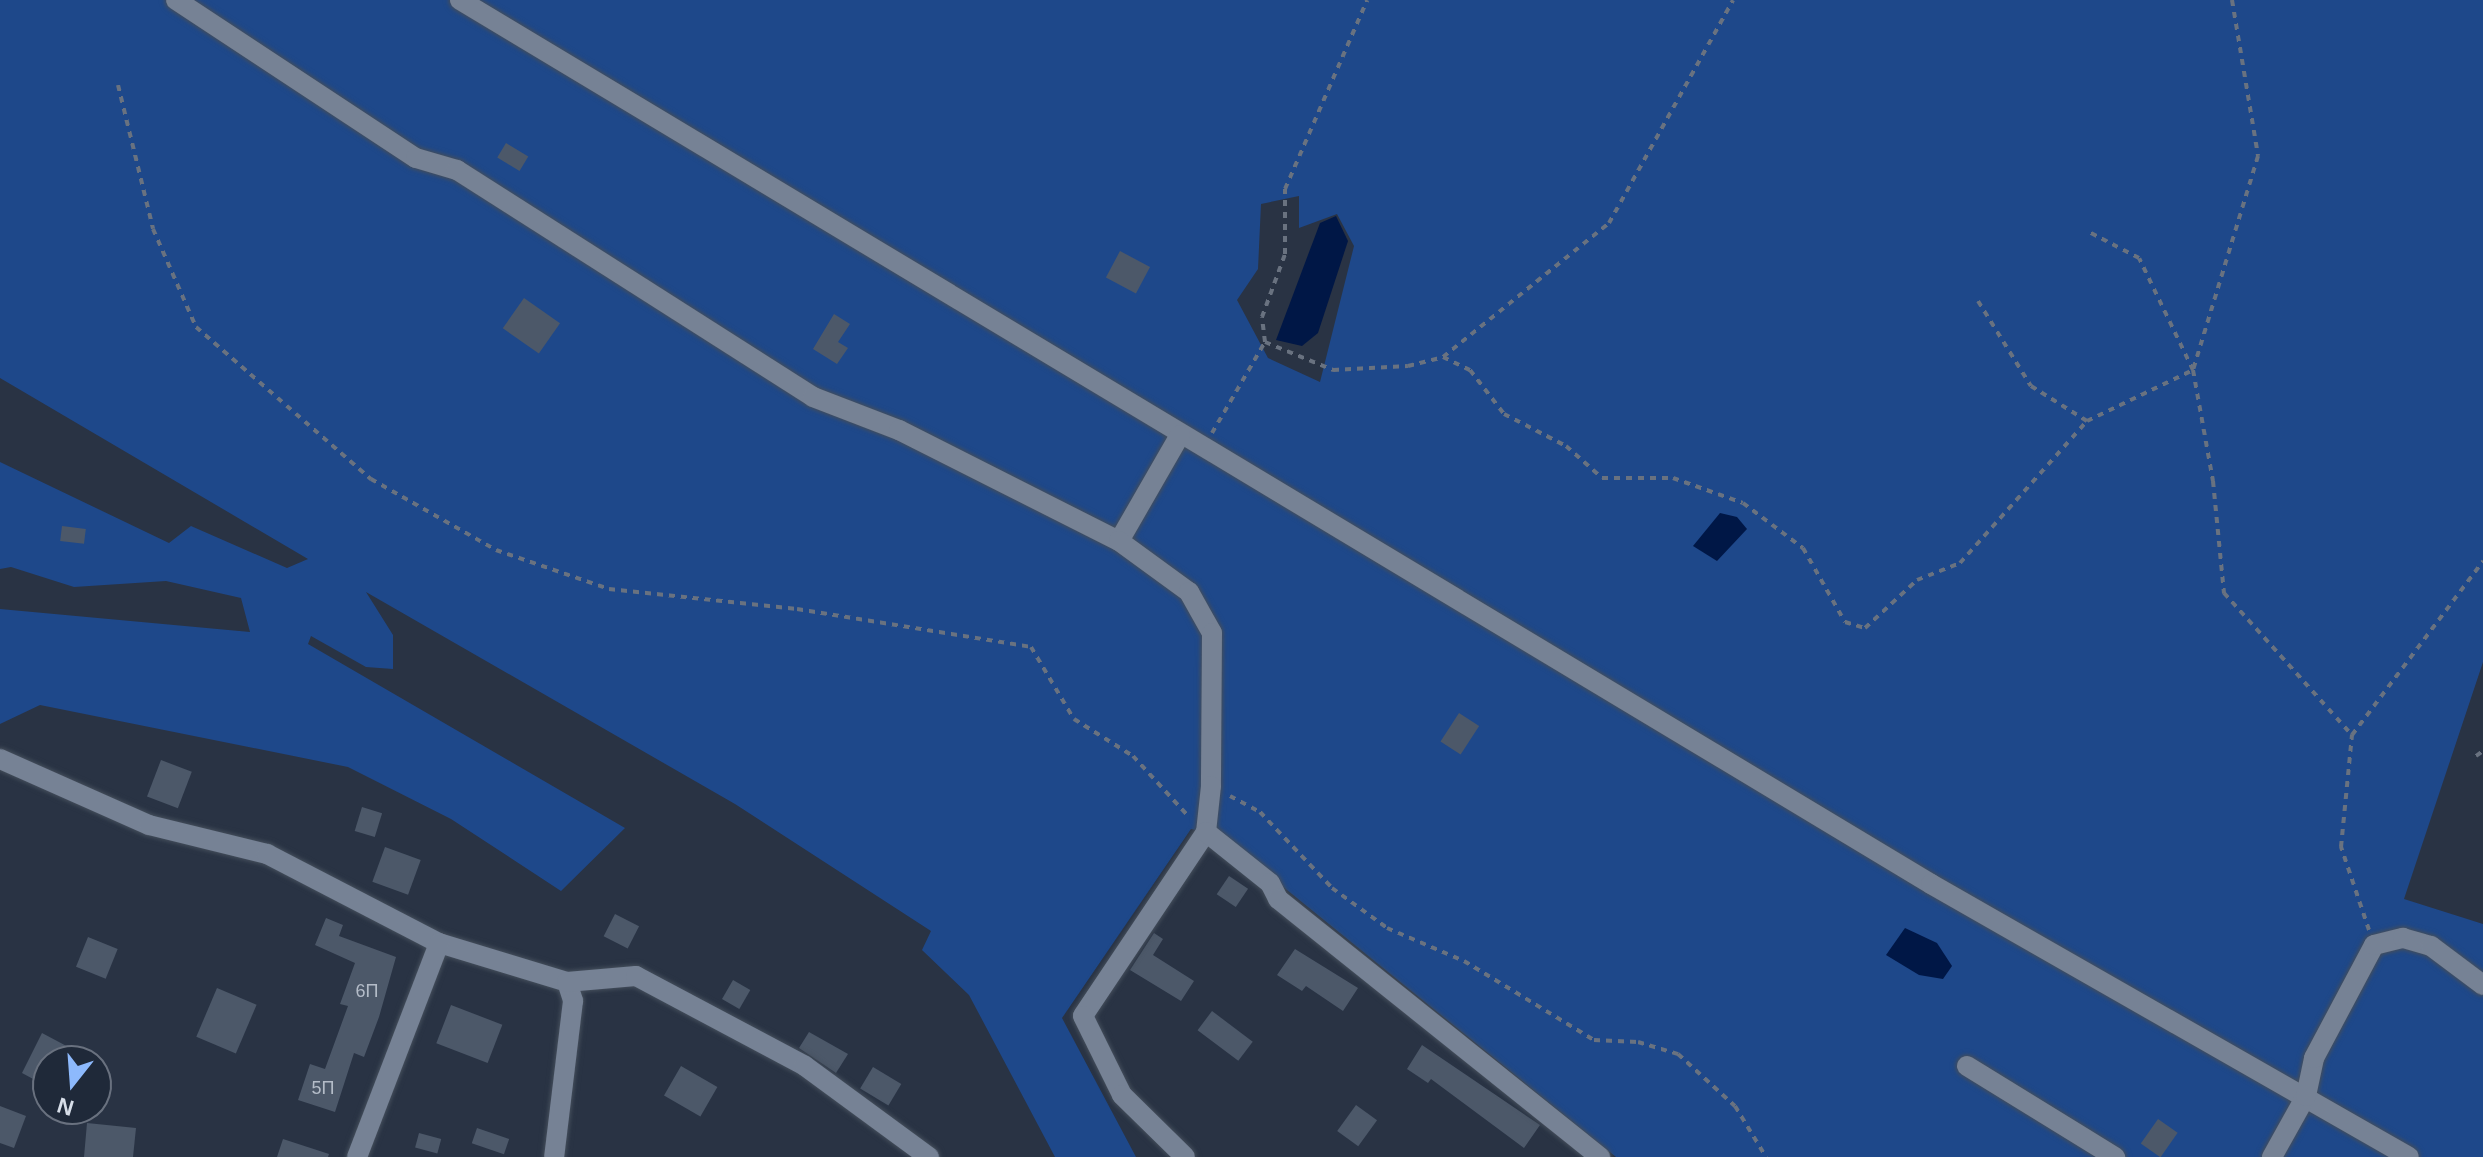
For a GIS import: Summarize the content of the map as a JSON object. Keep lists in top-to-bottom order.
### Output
{
  "house_numbers": ["6П", "5П"],
  "north": "bottom"
}
